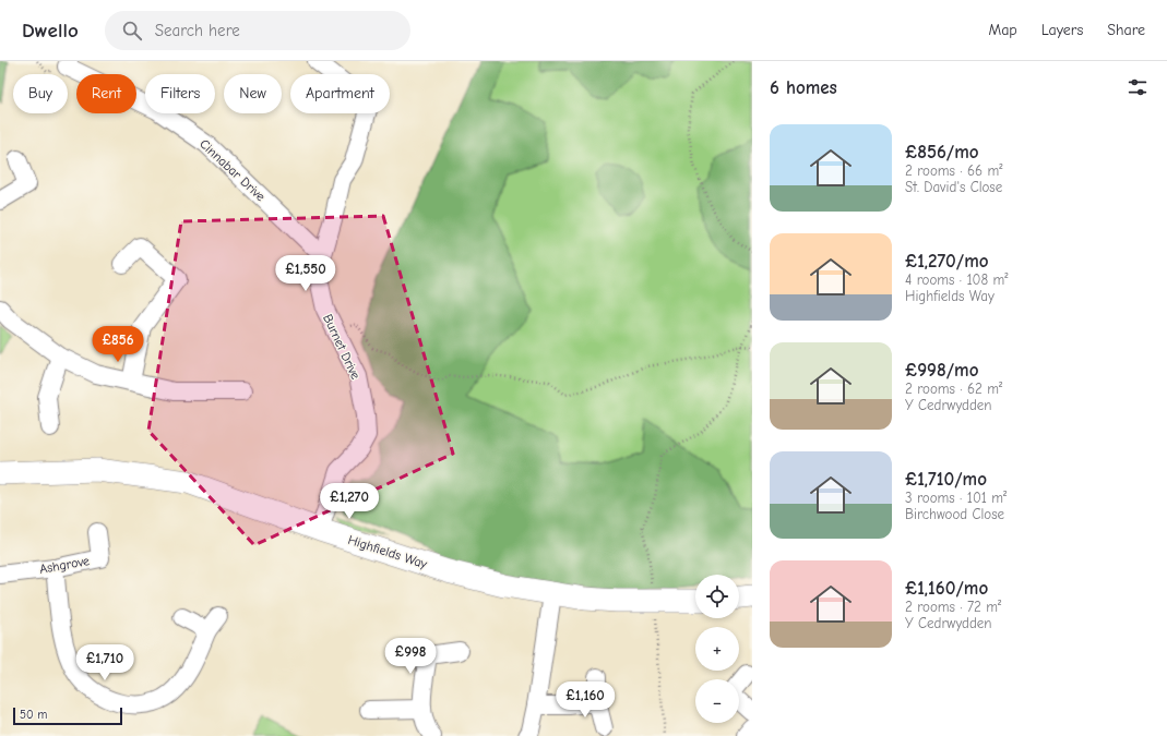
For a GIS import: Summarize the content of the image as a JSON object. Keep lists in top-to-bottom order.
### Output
{
  "streets": {
    "main road": ["Highfields Way"],
    "street": ["Cinnabar Drive", "Burnet Drive", "Ashgrove"]
  },
  "crossings": [
    ["Cinnabar Drive", "Burnet Drive"],
    ["Burnet Drive", "Highfields Way"]
  ],
  "scale_bar": "50 m",
  "page": {
    "header": "Dwello",
    "search": "Search here",
    "nav": ["Map", "Layers", "Share"],
    "heading": "6 homes",
    "chip": [
      "Buy",
      "Rent",
      "Filters",
      "New",
      "Apartment"
    ],
    "list": [
      {
        "name": "£856/mo",
        "note": "2 rooms · 66 m² · St. David's Close"
      },
      {
        "name": "£1,270/mo",
        "note": "4 rooms · 108 m² · Highfields Way"
      },
      {
        "name": "£998/mo",
        "note": "2 rooms · 62 m² · Y Cedrwydden"
      },
      {
        "name": "£1,710/mo",
        "note": "3 rooms · 101 m² · Birchwood Close"
      },
      {
        "name": "£1,160/mo",
        "note": "2 rooms · 72 m² · Y Cedrwydden"
      }
    ],
    "price": [
      "£1,550",
      "£856",
      "£1,270",
      "£998",
      "£1,710",
      "£1,160"
    ],
    "map_buttons": ["+", "−"],
    "scale": "50 m"
  }
}
